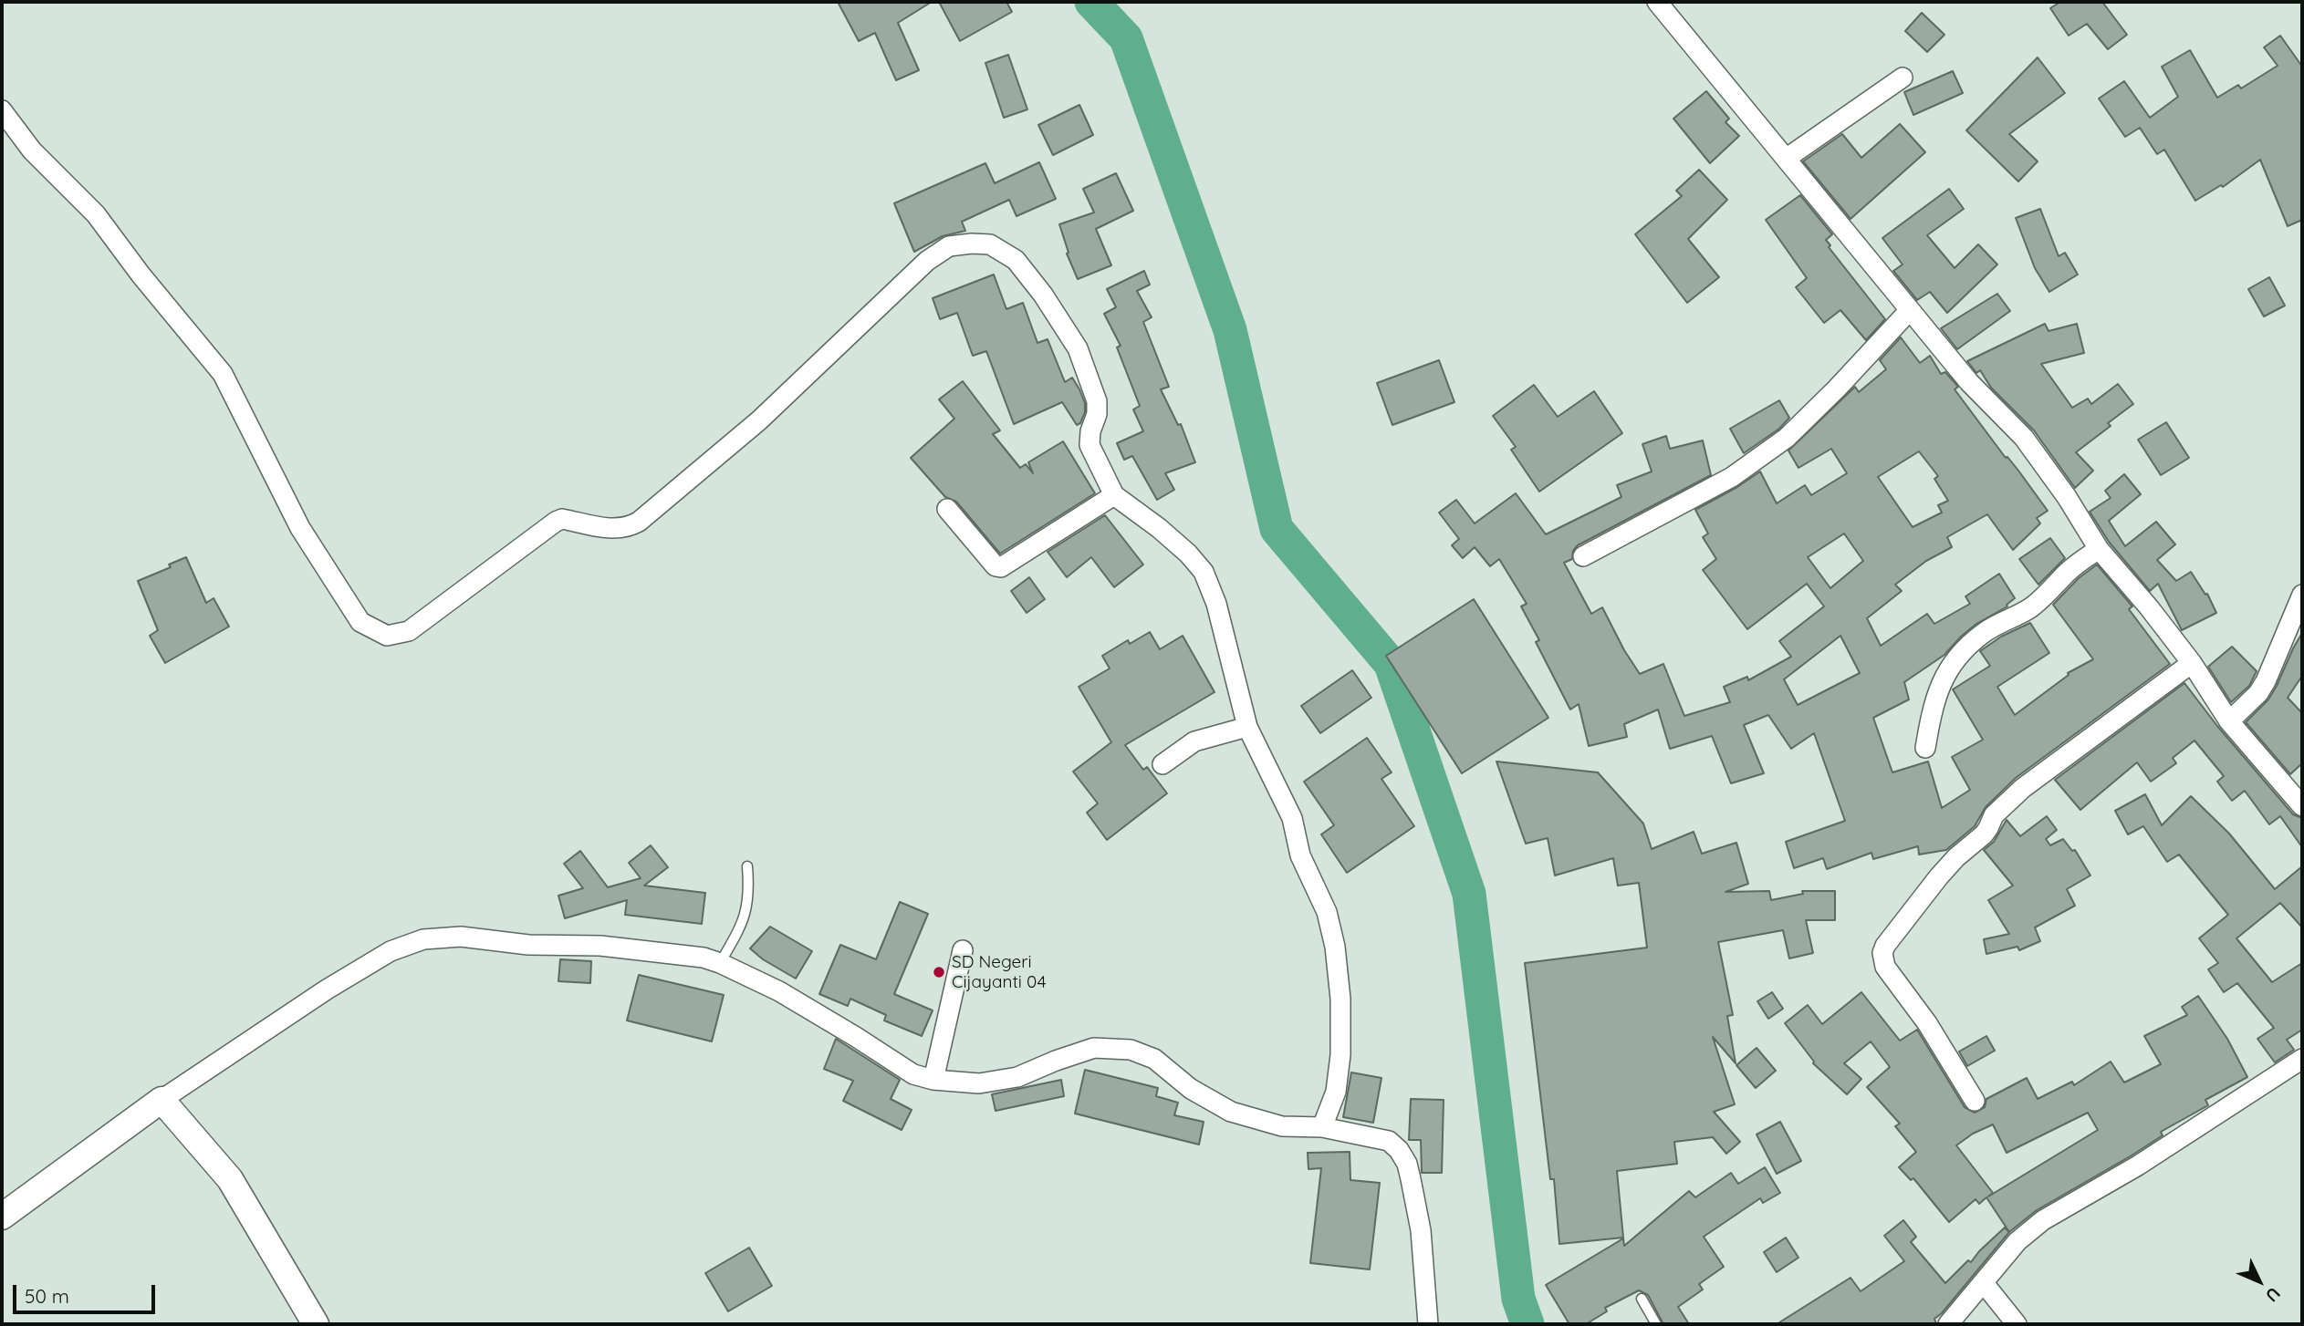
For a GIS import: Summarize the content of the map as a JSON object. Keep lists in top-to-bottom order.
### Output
{
  "places": ["SD Negeri Cijayanti 04"],
  "scale_bar": "50 m",
  "north": "bottom right"
}
